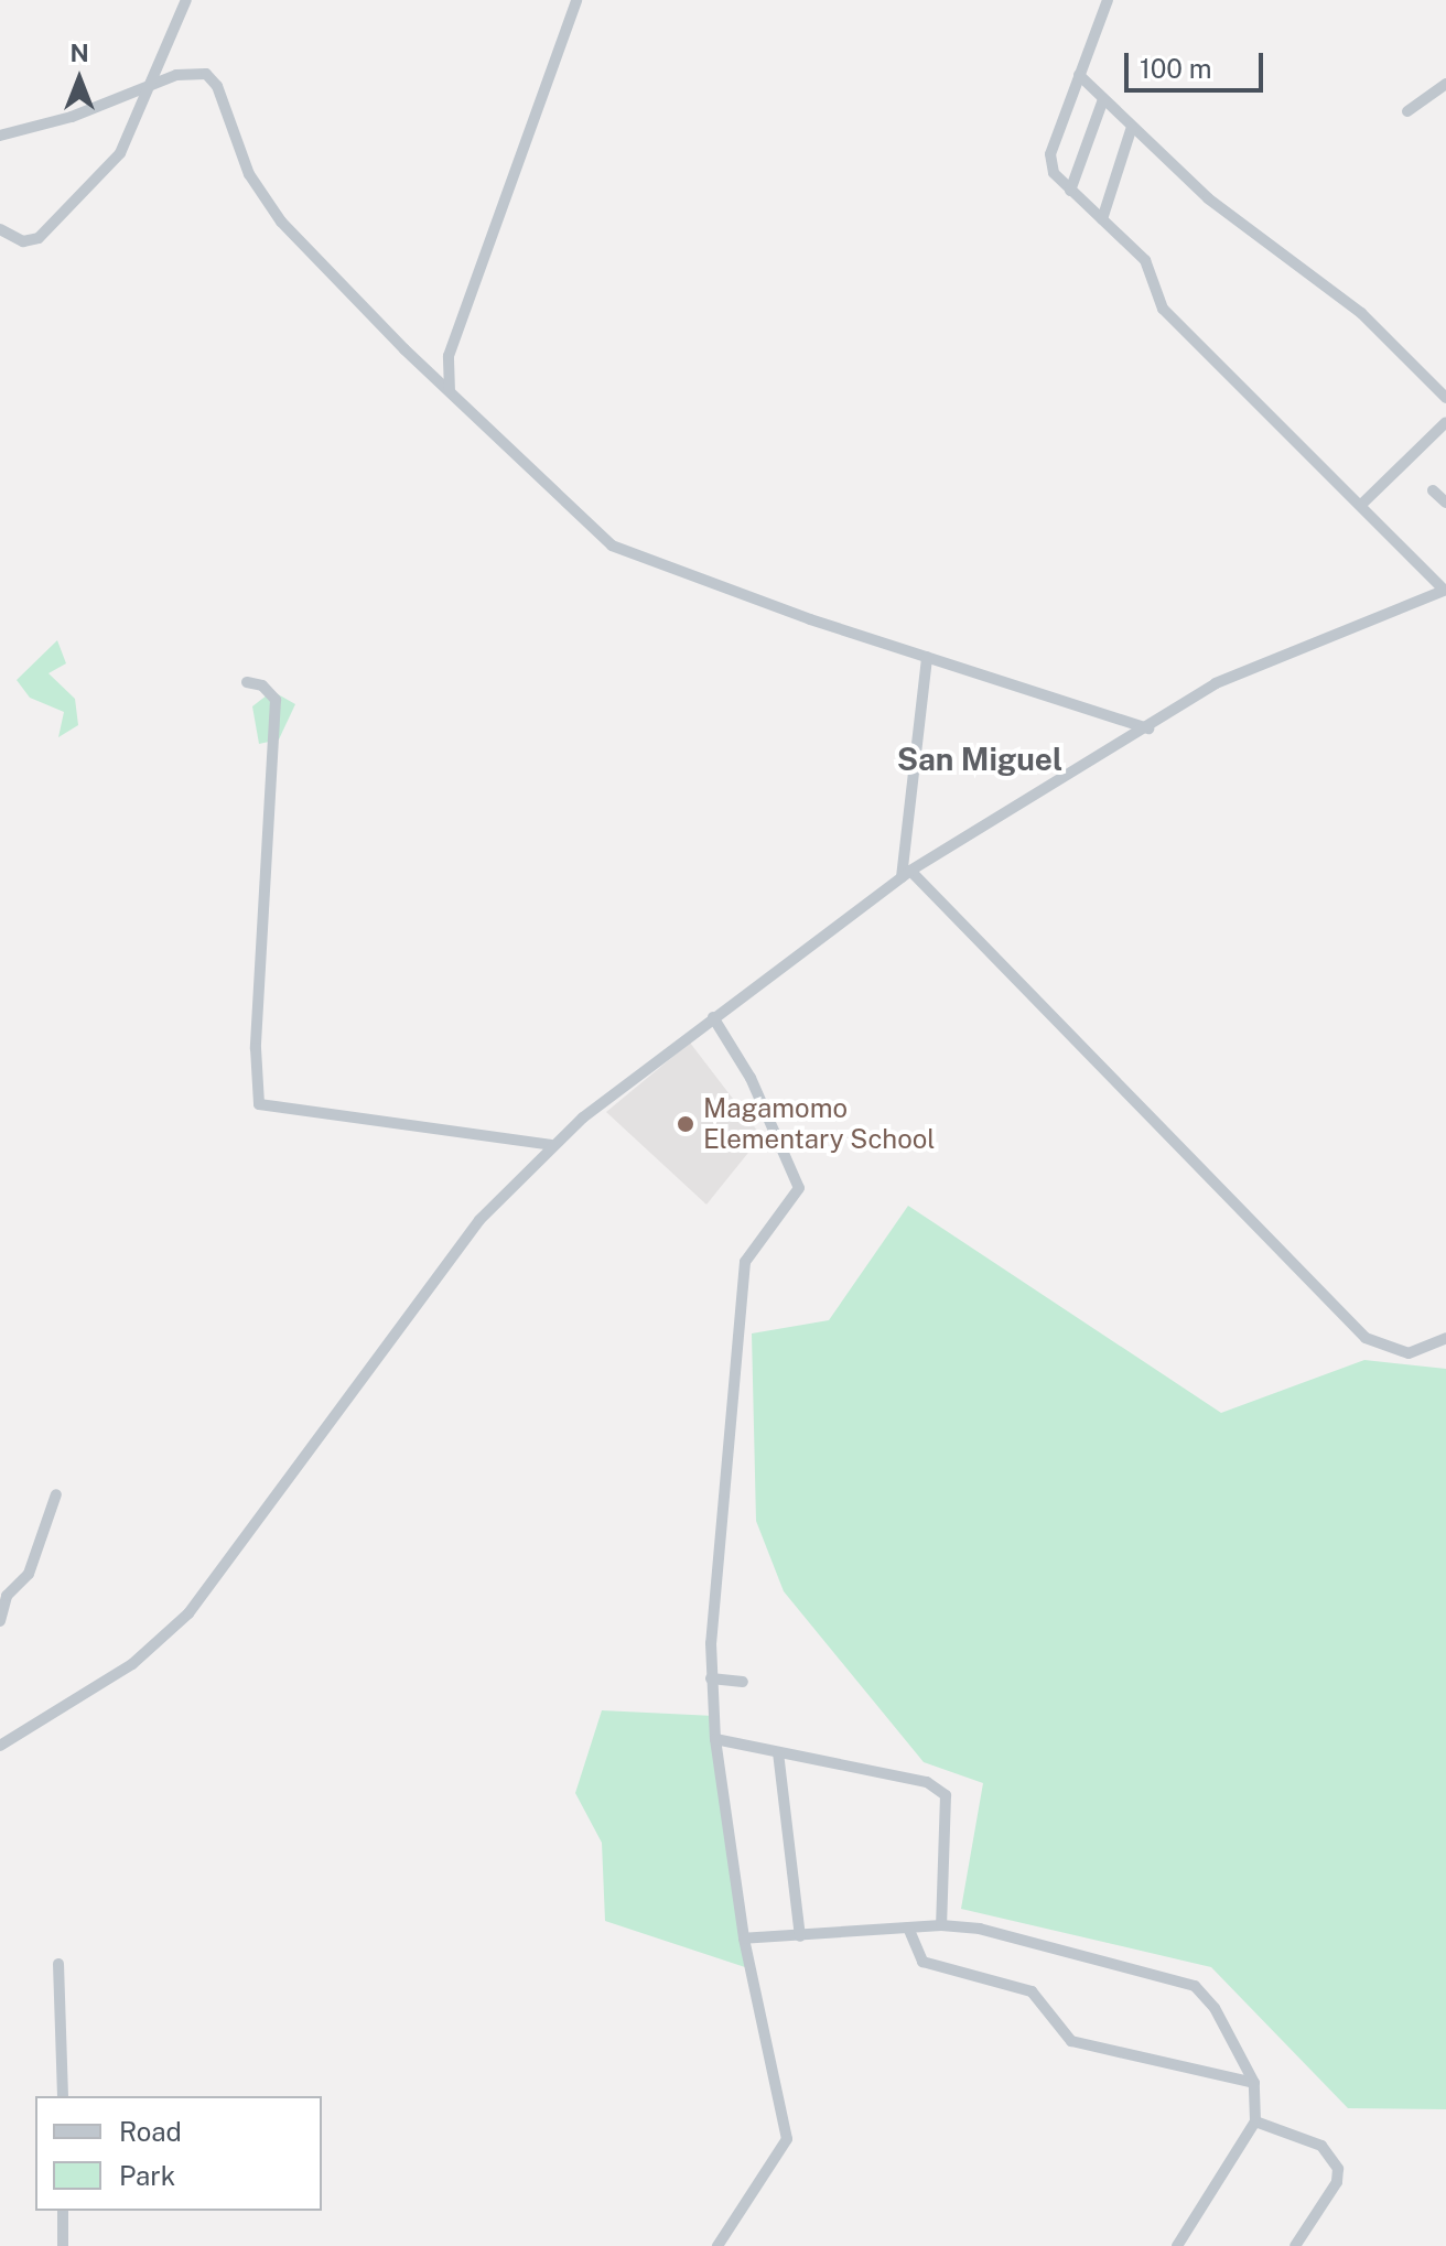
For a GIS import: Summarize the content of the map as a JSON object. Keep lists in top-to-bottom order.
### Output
{
  "districts": ["San Miguel"],
  "places": ["Magamomo Elementary School"],
  "legend": ["Road", "Park"],
  "scale_bar": "100 m",
  "north": "top"
}
